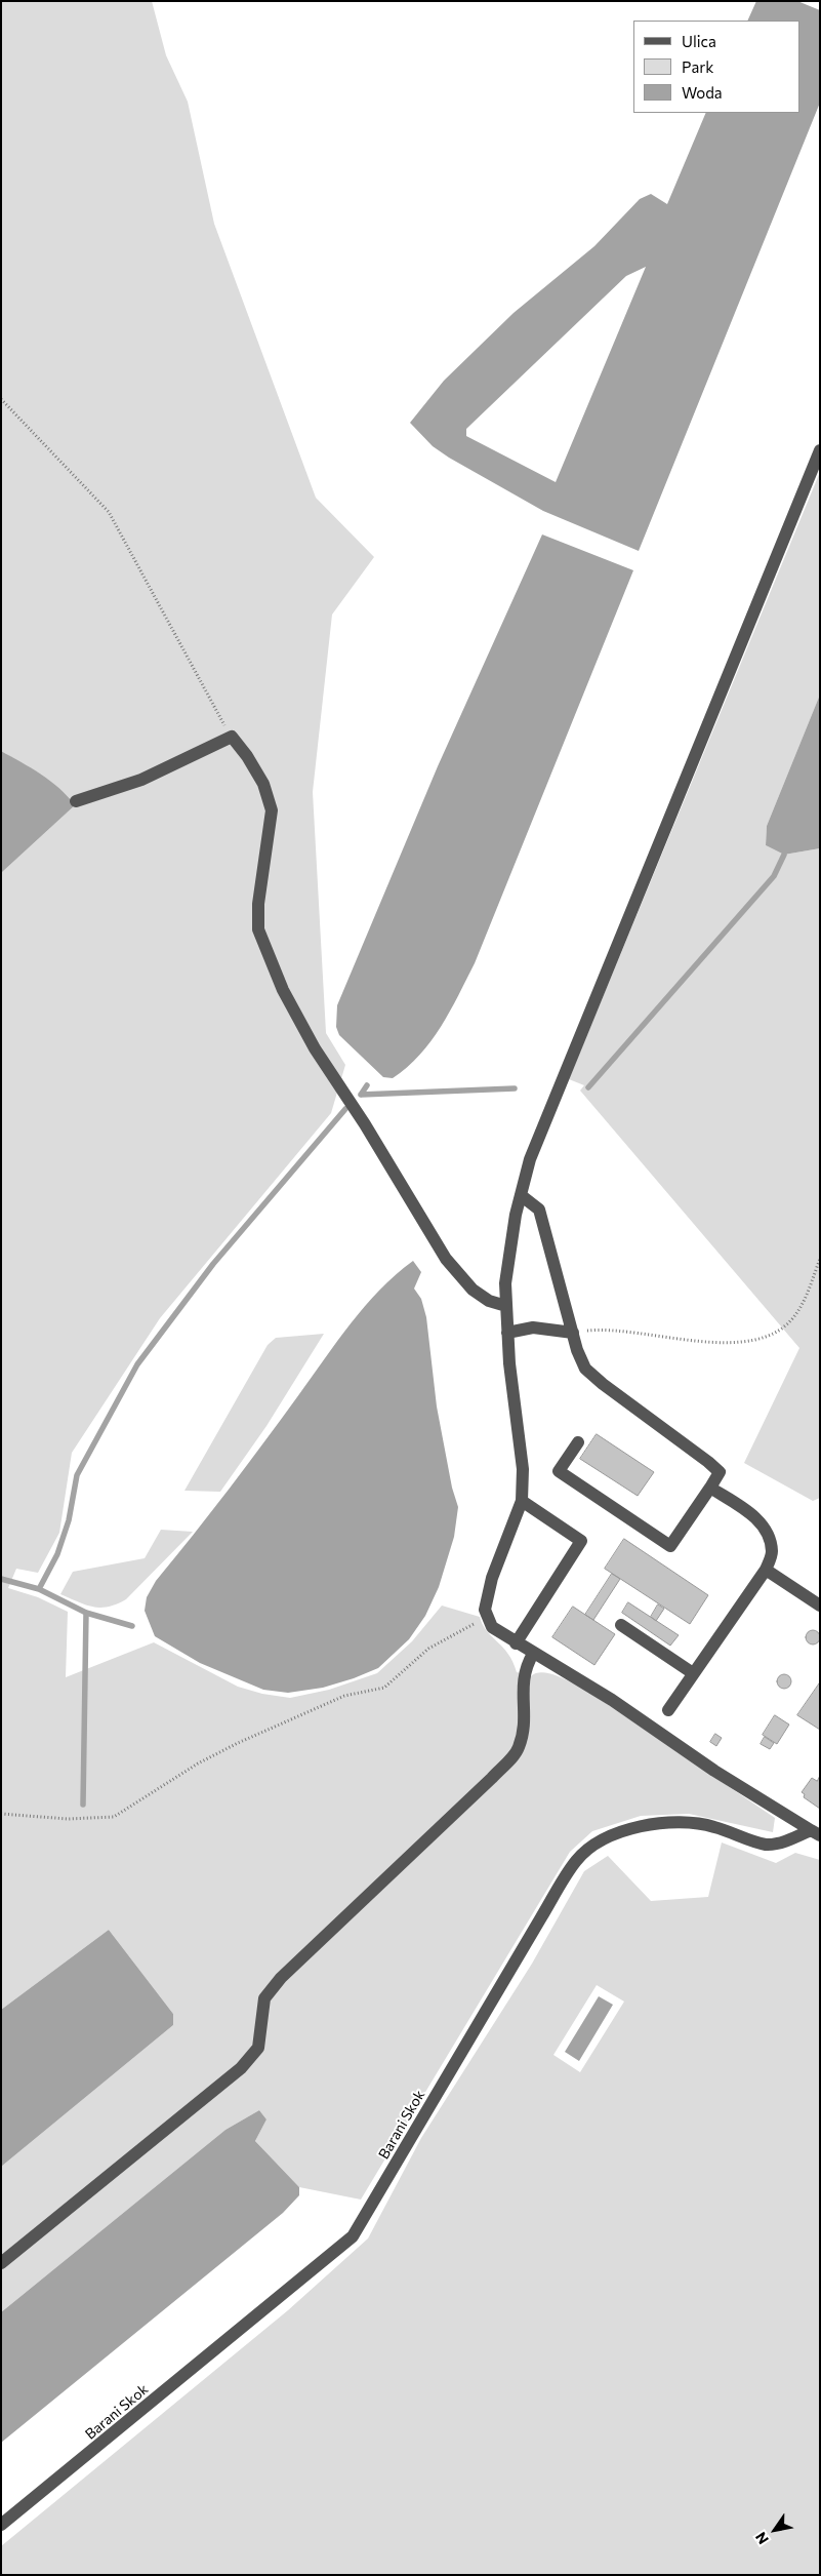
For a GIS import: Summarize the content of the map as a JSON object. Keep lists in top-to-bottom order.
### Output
{
  "streets": {
    "lane": ["Barani Skok"]
  },
  "legend": ["Ulica", "Park", "Woda"],
  "north": "bottom left"
}
